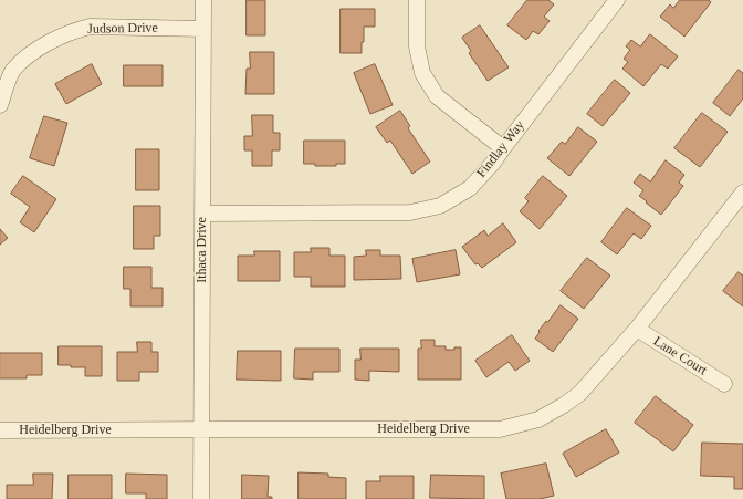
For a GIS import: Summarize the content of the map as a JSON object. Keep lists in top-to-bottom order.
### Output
{
  "streets": {
    "street": [
      "Judson Drive",
      "Findlay Way",
      "Ithaca Drive",
      "Lane Court",
      "Heidelberg Drive"
    ]
  },
  "crossings": [
    ["Judson Drive", "Ithaca Drive"],
    ["Findlay Way", "Ithaca Drive"],
    ["Ithaca Drive", "Heidelberg Drive"],
    ["Lane Court", "Heidelberg Drive"]
  ]
}
